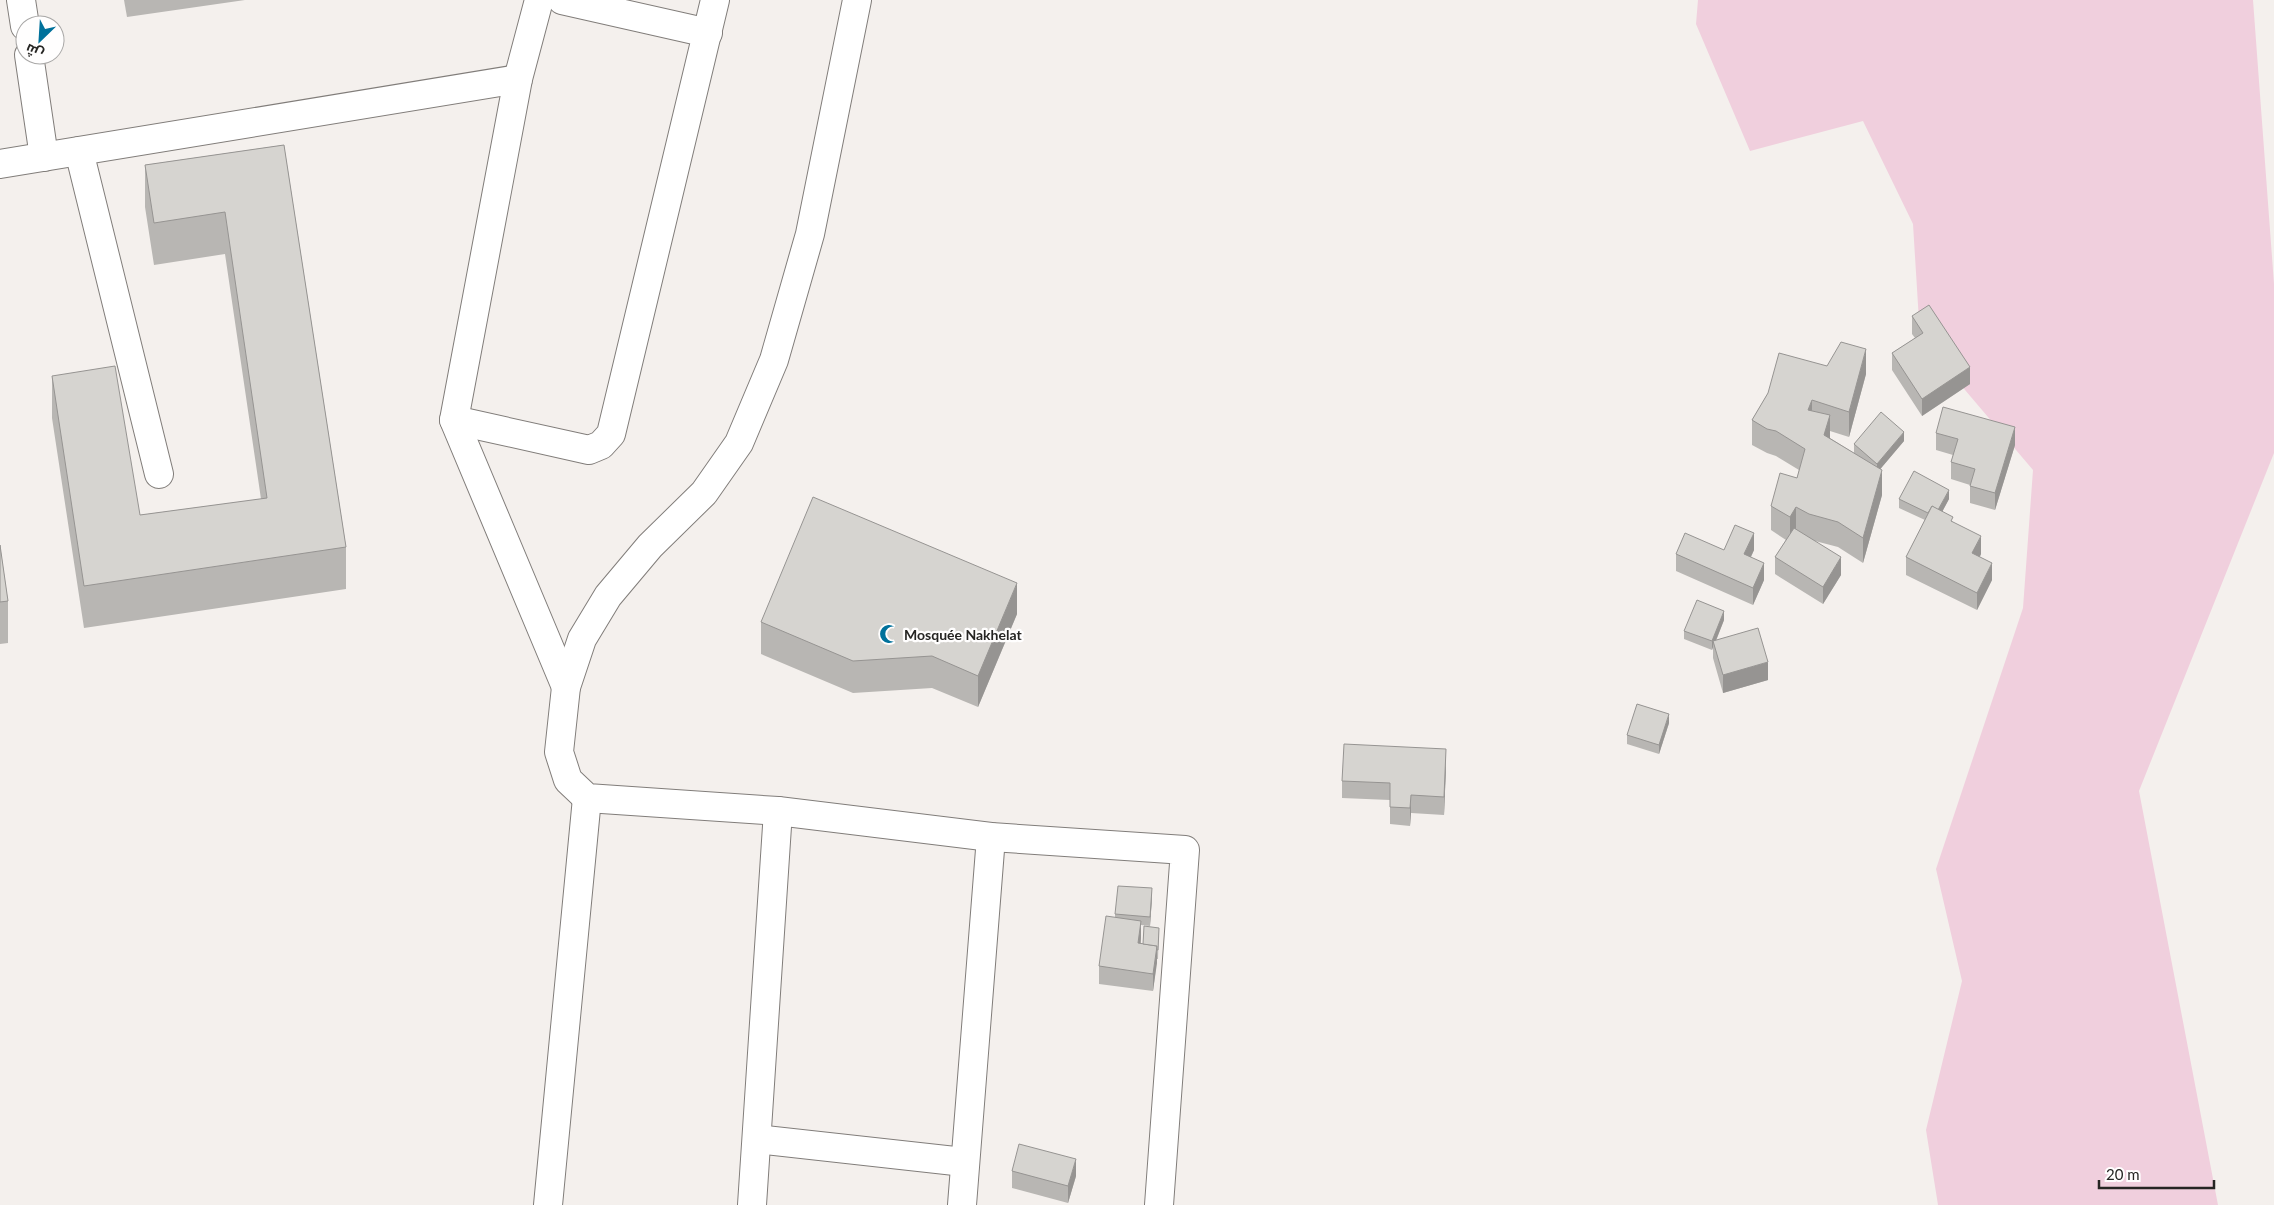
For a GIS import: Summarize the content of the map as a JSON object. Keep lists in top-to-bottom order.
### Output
{
  "places": {
    "mosque": ["Mosquée Nakhelat"]
  },
  "scale_bar": "20 m",
  "north": "bottom left"
}
